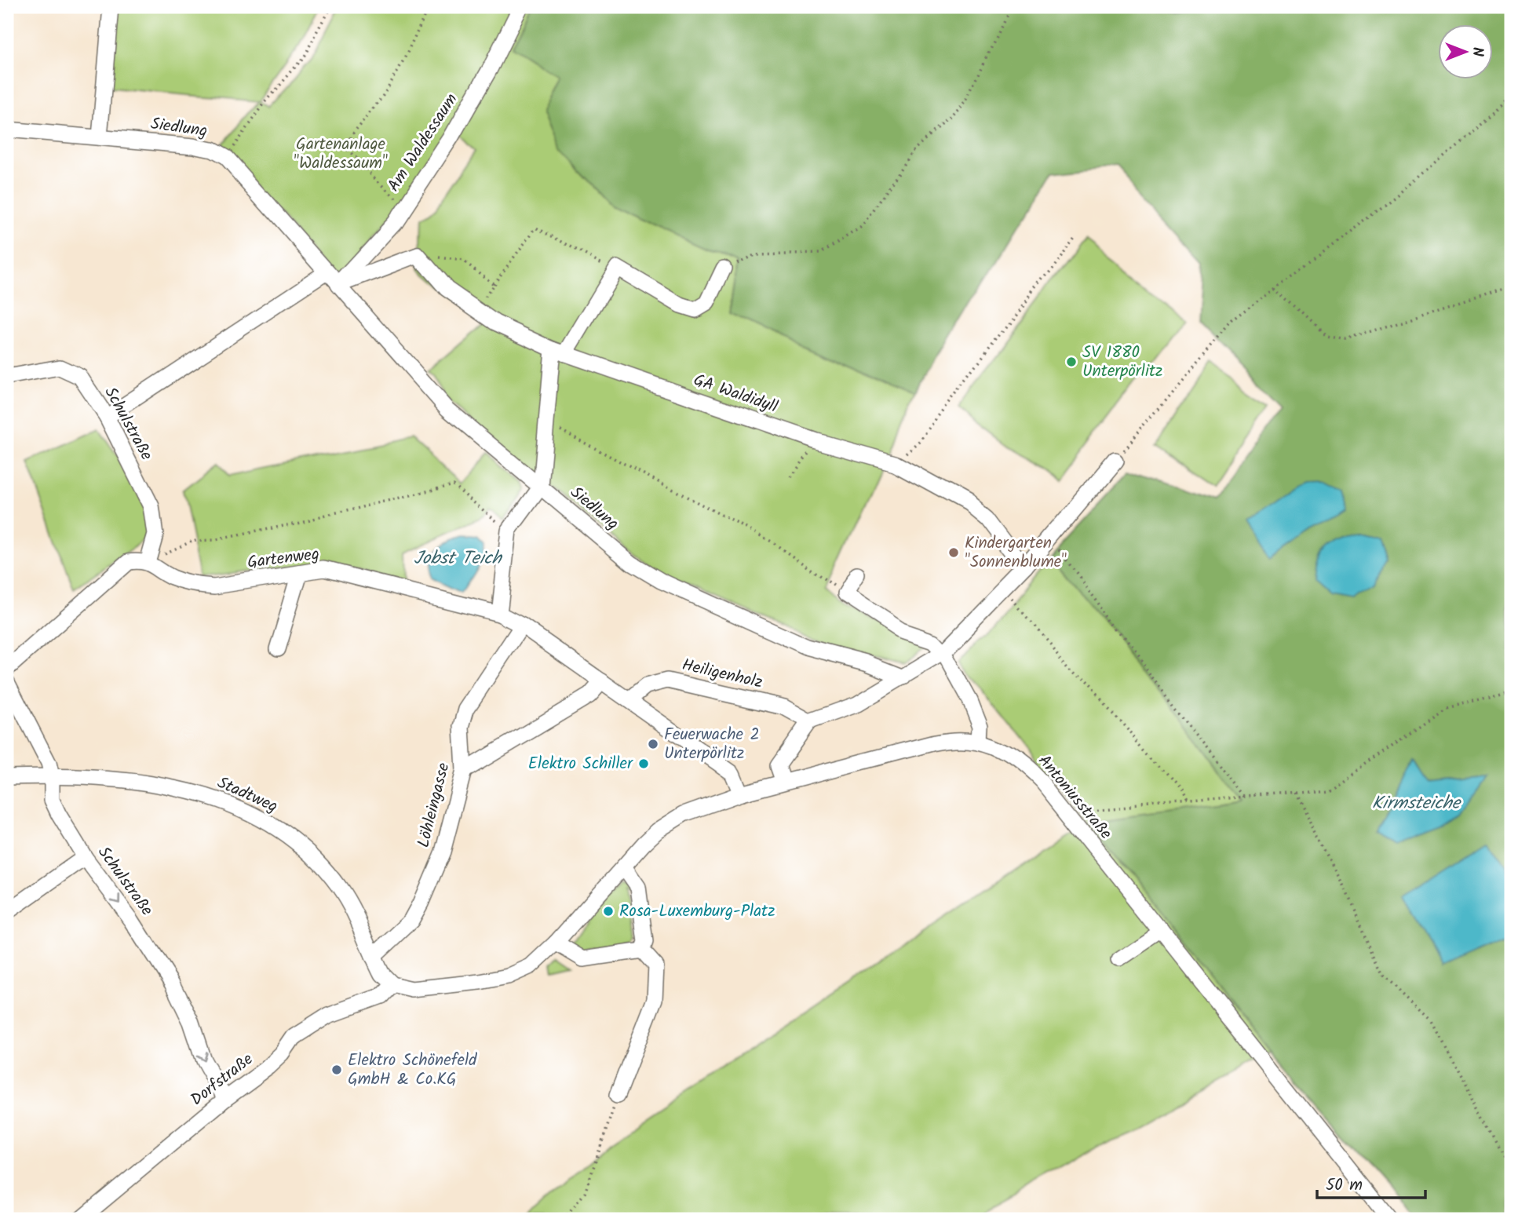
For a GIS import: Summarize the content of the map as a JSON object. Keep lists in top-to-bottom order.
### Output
{
  "streets": {
    "street": [
      "Siedlung",
      "Am Waldessaum",
      "GA Waldidyll",
      "Schulstraße",
      "Gartenweg",
      "Heiligenholz",
      "Stadtweg",
      "Antoniusstraße",
      "Löhleingasse",
      "Dorfstraße"
    ]
  },
  "crossings": [
    ["Siedlung", "Am Waldessaum"],
    ["Schulstraße", "Gartenweg"],
    ["Schulstraße", "Stadtweg"],
    ["Schulstraße", "Dorfstraße"],
    ["Gartenweg", "Heiligenholz"],
    ["Gartenweg", "Antoniusstraße"],
    ["Gartenweg", "Löhleingasse"],
    ["Stadtweg", "Löhleingasse"],
    ["Stadtweg", "Dorfstraße"]
  ],
  "one_way": ["Schulstraße"],
  "water": ["Jobst Teich", "Kirmsteiche"],
  "parks": ["Gartenanlage \"Waldessaum\""],
  "places": [
    "SV 1880 Unterpörlitz",
    "Kindergarten \"Sonnenblume\"",
    "Feuerwache 2 Unterpörlitz",
    "Elektro Schiller",
    "Rosa-Luxemburg-Platz",
    "Elektro Schönefeld GmbH & Co.KG"
  ],
  "scale_bar": "50 m",
  "north": "right"
}
